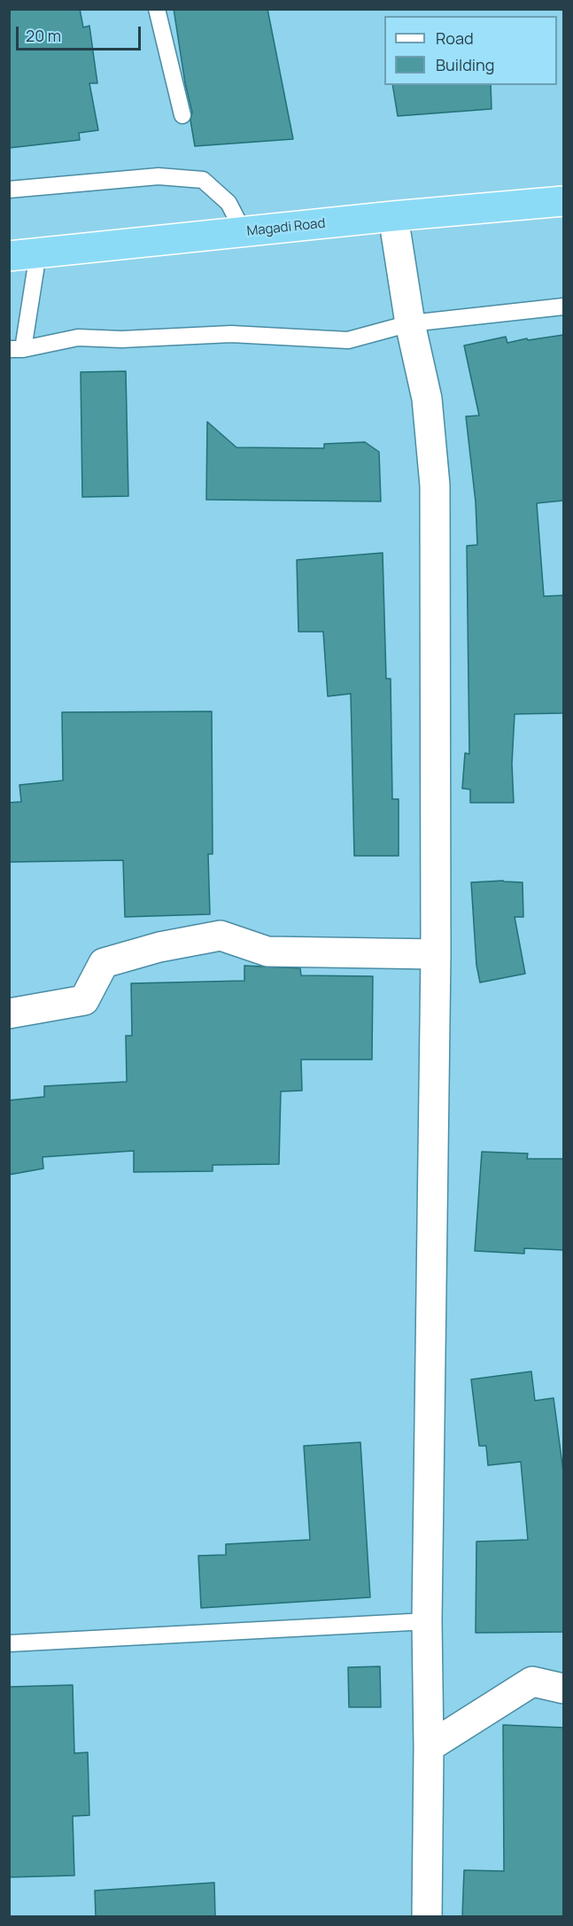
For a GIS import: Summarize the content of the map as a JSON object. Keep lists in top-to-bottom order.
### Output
{
  "streets": {
    "highway": ["Magadi Road"]
  },
  "legend": ["Road", "Building"],
  "scale_bar": "20 m"
}
